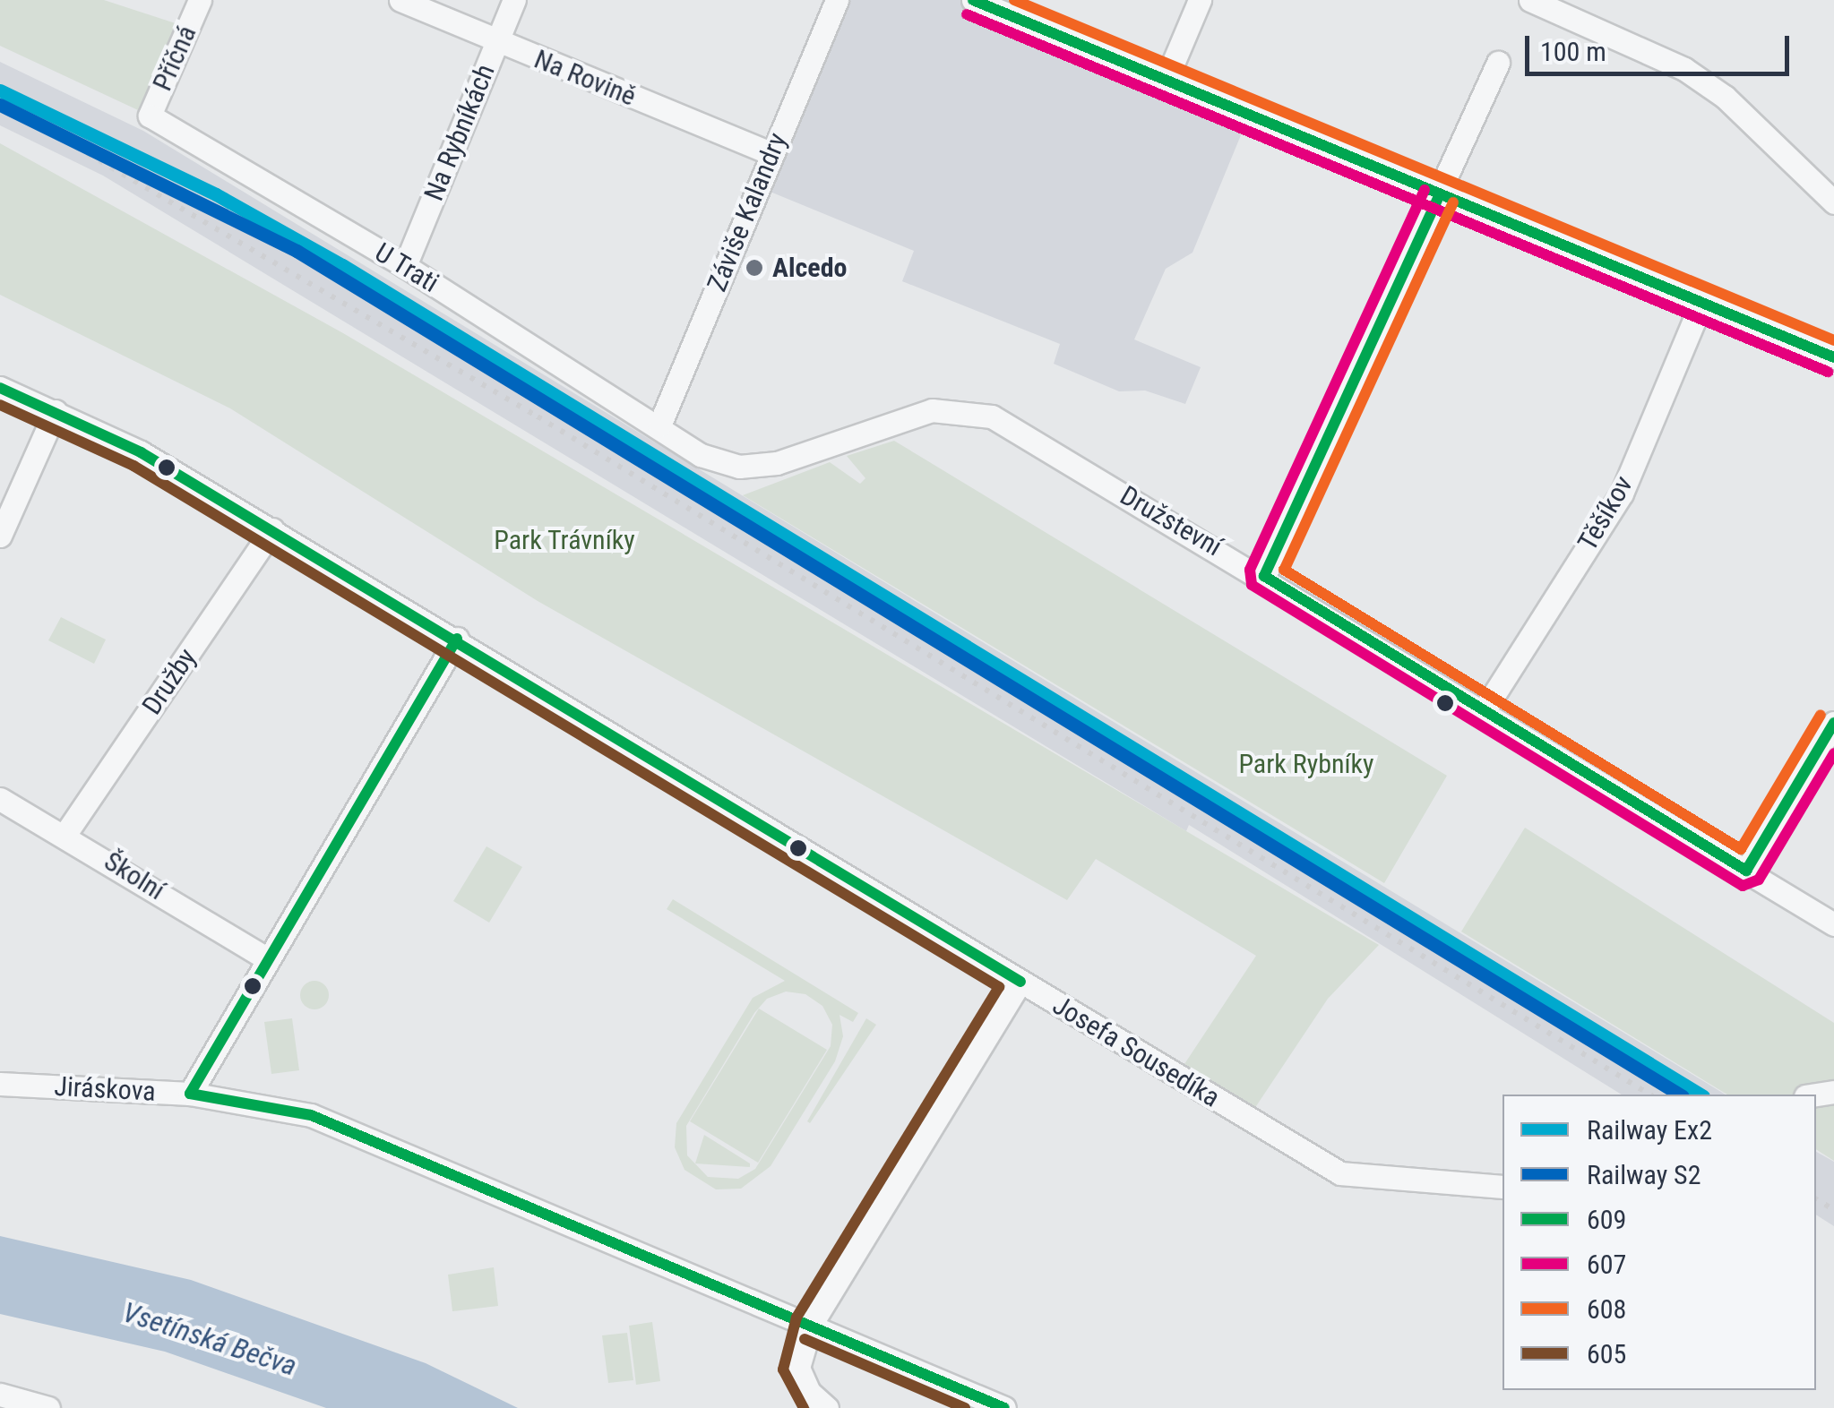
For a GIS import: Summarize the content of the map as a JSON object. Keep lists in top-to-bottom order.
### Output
{
  "streets": {
    "street": [
      "Příčná",
      "Na Rovině",
      "Na Rybníkách",
      "Záviše Kalandry",
      "U Trati",
      "Těšíkov",
      "Družstevní",
      "Družby",
      "Školní",
      "Josefa Sousedíka",
      "Jiráskova"
    ]
  },
  "crossings": [
    ["Příčná", "U Trati"],
    ["Na Rovině", "Na Rybníkách"],
    ["Na Rovině", "Záviše Kalandry"],
    ["Na Rybníkách", "U Trati"],
    ["Záviše Kalandry", "U Trati"],
    ["Záviše Kalandry", "Družstevní"],
    ["U Trati", "Družstevní"],
    ["Těšíkov", "Družstevní"],
    ["Družby", "Školní"],
    ["Družby", "Josefa Sousedíka"]
  ],
  "water": ["Vsetínská Bečva"],
  "parks": ["Park Trávníky", "Park Rybníky"],
  "places": ["Alcedo"],
  "lines": [
    "transit line 609",
    "transit line 608",
    "transit line 607",
    "rail line Ex2",
    "rail line S2",
    "transit line 605"
  ],
  "legend": [
    "Railway Ex2",
    "Railway S2",
    "609",
    "607",
    "608",
    "605"
  ],
  "scale_bar": "100 m"
}
